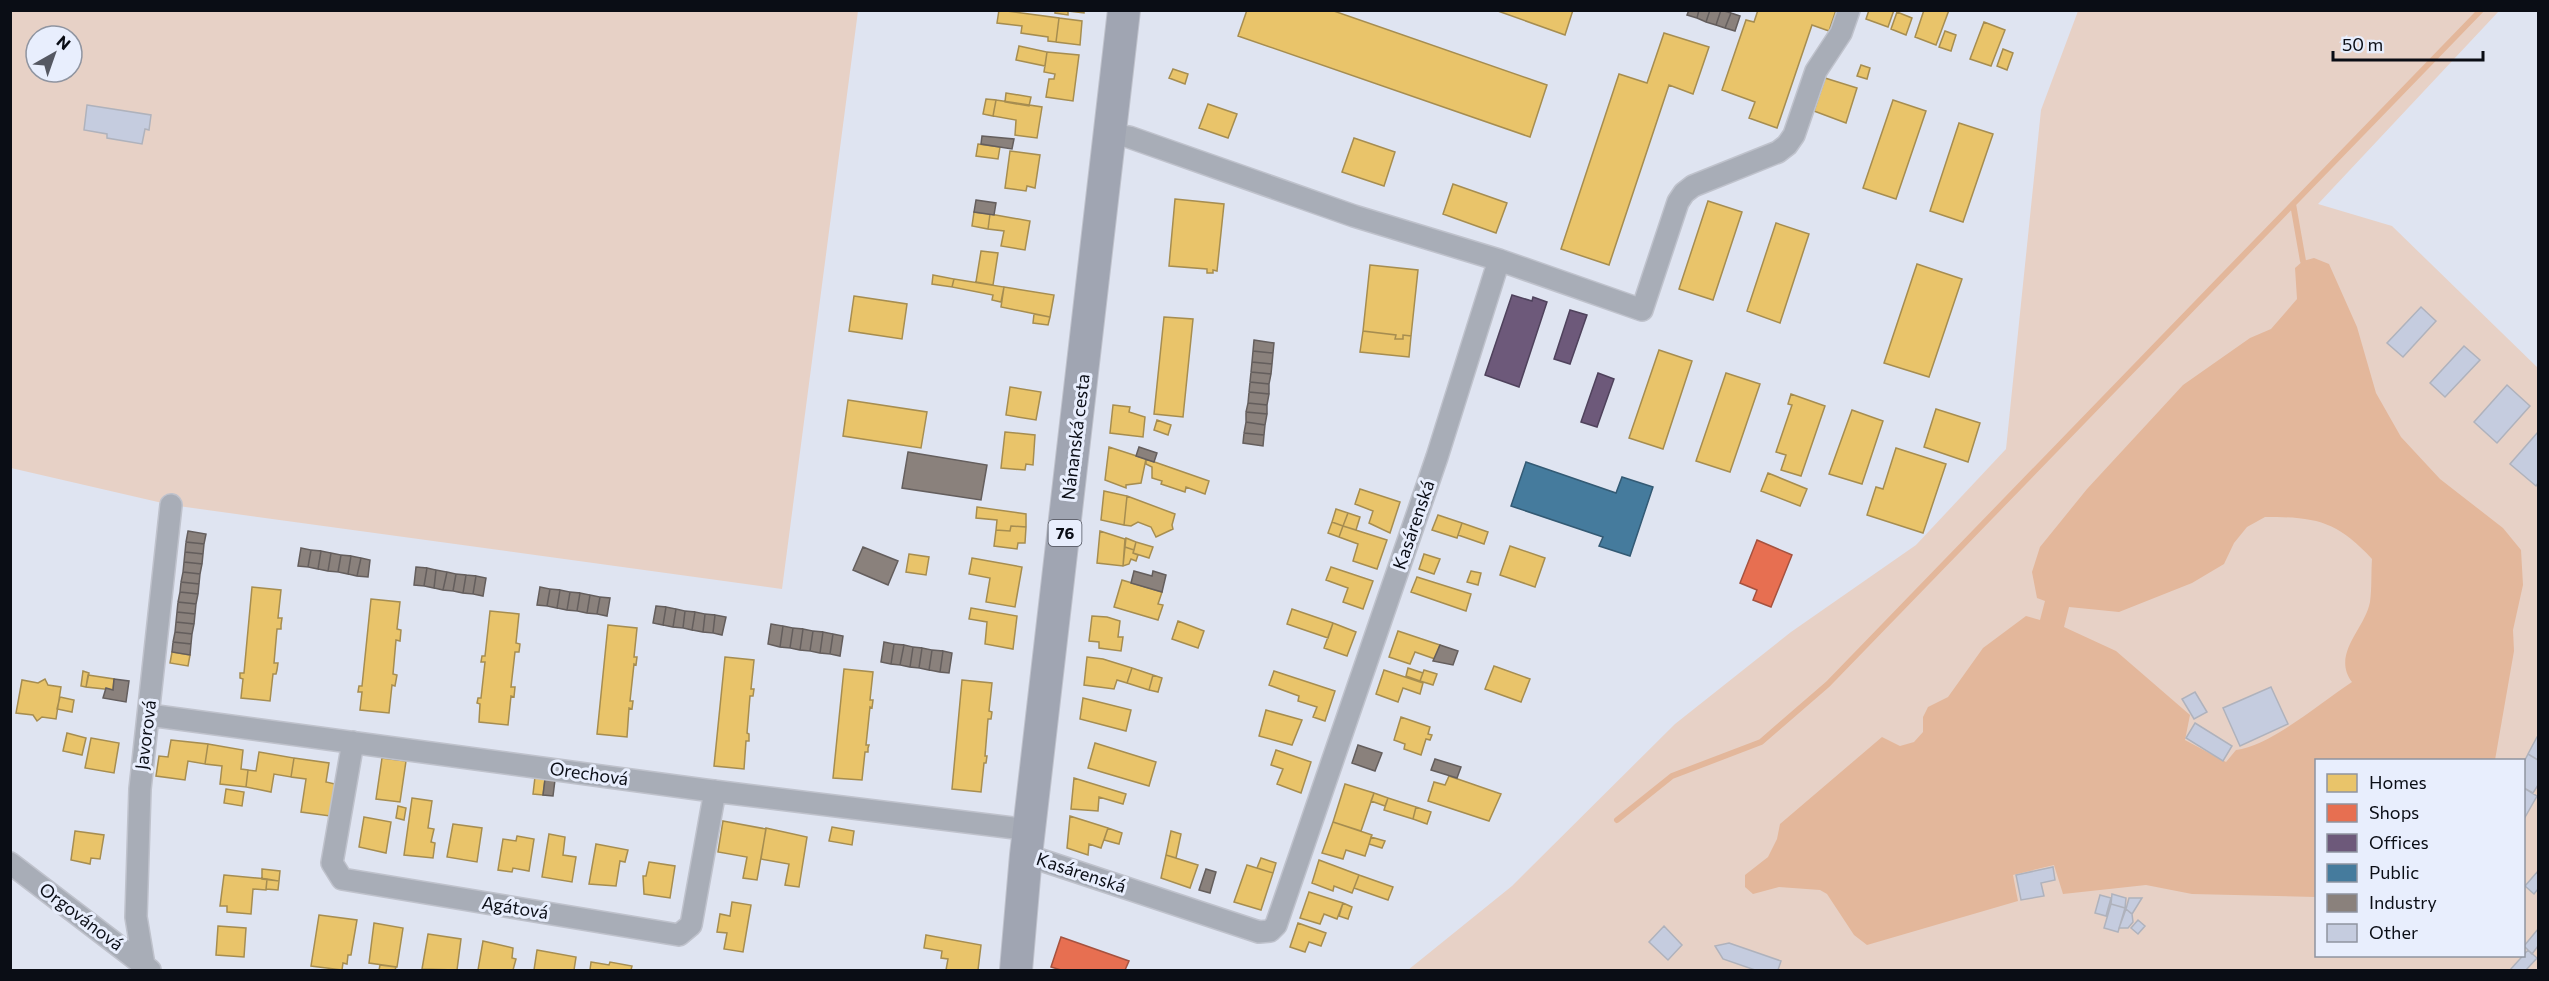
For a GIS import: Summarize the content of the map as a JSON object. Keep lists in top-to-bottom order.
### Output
{
  "streets": {
    "main road": ["Nánanská cesta", "76"],
    "street": [
      "Kasárenská",
      "Javorová",
      "Orechová",
      "Agátová",
      "Orgovánová"
    ]
  },
  "crossings": [
    ["Nánanská cesta", "Kasárenská"],
    ["Nánanská cesta", "Orechová"],
    ["Kasárenská", "Orechová"],
    ["Javorová", "Orechová"],
    ["Javorová", "Orgovánová"],
    ["Orechová", "Agátová"]
  ],
  "legend": [
    "Homes",
    "Shops",
    "Offices",
    "Public",
    "Industry",
    "Other"
  ],
  "scale_bar": "50 m",
  "north": "top right"
}
